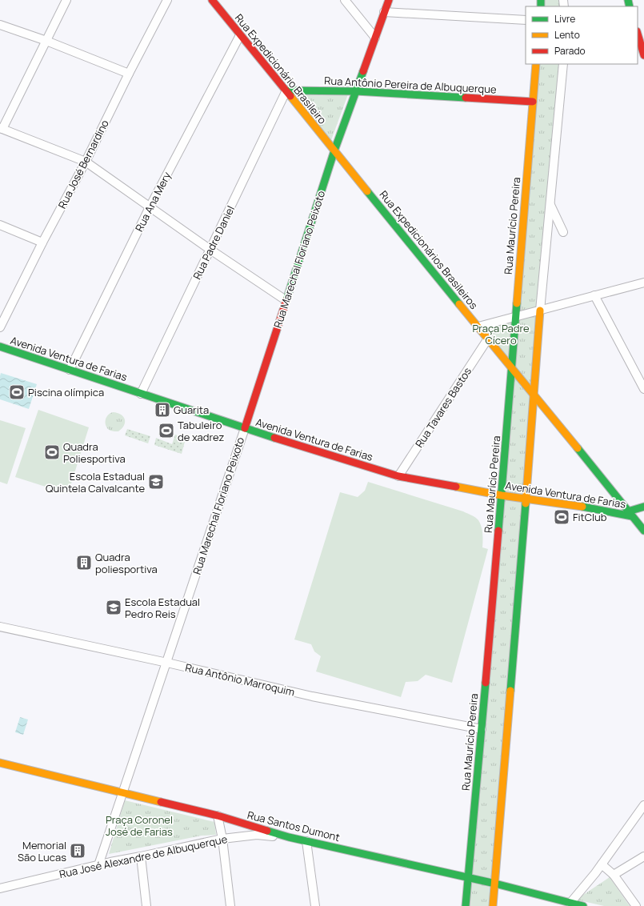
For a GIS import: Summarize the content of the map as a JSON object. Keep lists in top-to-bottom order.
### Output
{
  "streets": {
    "street": [
      "Rua Expedicionário Brasileiro",
      "Rua Antônio Pereira de Albuquerque",
      "Rua José Bernardino",
      "Rua Ana Mery",
      "Rua Maurício Pereira",
      "Rua Padre Daniel",
      "Rua Expedicionários Brasileiros",
      "Rua Marechal Floriano Peixoto",
      "Avenida Ventura de Farias",
      "Rua Tavares Bastos",
      "Rua Antônio Marroquim",
      "Rua Santos Dumont",
      "Rua José Alexandre de Albuquerque"
    ]
  },
  "crossings": [
    ["Rua Expedicionário Brasileiro", "Rua Antônio Pereira de Albuquerque"],
    ["Rua Expedicionário Brasileiro", "Rua Ana Mery"],
    ["Rua Expedicionário Brasileiro", "Rua Padre Daniel"],
    ["Rua Expedicionário Brasileiro", "Rua Expedicionários Brasileiros"],
    ["Rua Expedicionário Brasileiro", "Rua Marechal Floriano Peixoto"],
    ["Rua Antônio Pereira de Albuquerque", "Rua Maurício Pereira"],
    ["Rua Antônio Pereira de Albuquerque", "Rua Padre Daniel"],
    ["Rua Antônio Pereira de Albuquerque", "Rua Marechal Floriano Peixoto"],
    ["Rua Ana Mery", "Avenida Ventura de Farias"],
    ["Rua Maurício Pereira", "Rua Expedicionários Brasileiros"],
    ["Rua Maurício Pereira", "Avenida Ventura de Farias"],
    ["Rua Maurício Pereira", "Rua Antônio Marroquim"],
    ["Rua Maurício Pereira", "Rua Santos Dumont"],
    ["Rua Padre Daniel", "Avenida Ventura de Farias"],
    ["Rua Expedicionários Brasileiros", "Rua Marechal Floriano Peixoto"],
    ["Rua Expedicionários Brasileiros", "Avenida Ventura de Farias"],
    ["Rua Expedicionários Brasileiros", "Rua Tavares Bastos"],
    ["Rua Marechal Floriano Peixoto", "Avenida Ventura de Farias"],
    ["Rua Marechal Floriano Peixoto", "Rua Antônio Marroquim"],
    ["Rua Marechal Floriano Peixoto", "Rua Santos Dumont"],
    ["Rua Marechal Floriano Peixoto", "Rua José Alexandre de Albuquerque"],
    ["Avenida Ventura de Farias", "Rua Tavares Bastos"],
    ["Rua Santos Dumont", "Rua José Alexandre de Albuquerque"]
  ],
  "parks": ["Praça Padre Cícero", "Praça Coronel José de Farias"],
  "places": {
    "sports": [
      "Piscina olímpica",
      "Tabuleiro de xadrez",
      "Quadra Poliesportiva",
      "FitClub"
    ],
    "building": ["Guarita", "Quadra poliesportiva", "Memorial São Lucas"],
    "school or university": ["Escola Estadual Quintela Calvalcante", "Escola Estadual Pedro Reis"]
  },
  "legend": ["Livre", "Lento", "Parado"]
}
